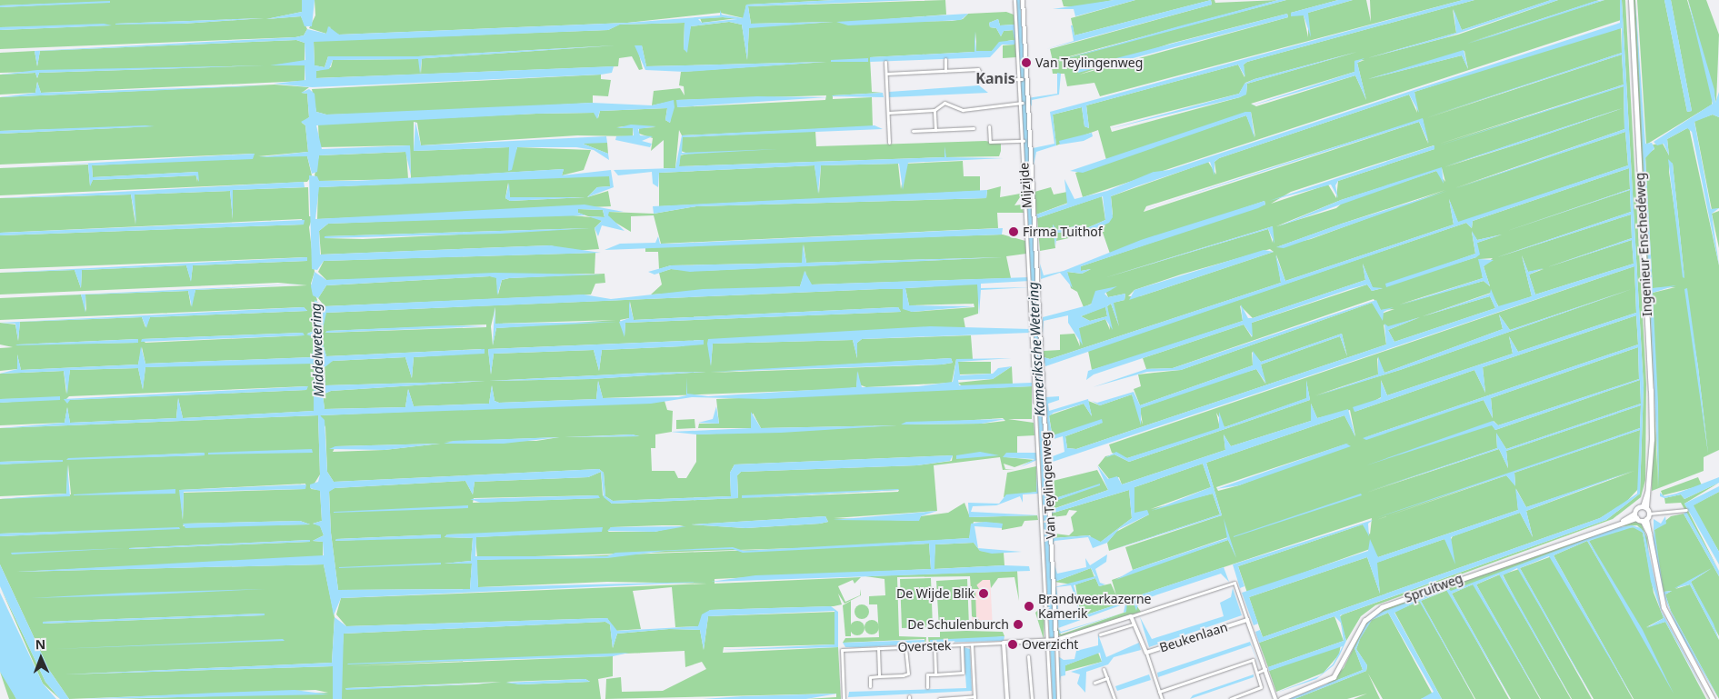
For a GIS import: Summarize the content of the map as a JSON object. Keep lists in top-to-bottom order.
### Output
{
  "streets": {
    "main road": ["Ingenieur Enschedéweg", "Spruitweg"],
    "street": [
      "Mijzijde",
      "Van Teylingenweg",
      "Beukenlaan",
      "Overstek"
    ]
  },
  "crossings": [
    ["Mijzijde", "Overstek"],
    ["Van Teylingenweg", "Overstek"]
  ],
  "districts": ["Kanis"],
  "water": ["Kameriksche Wetering", "Middelwetering"],
  "places": [
    "Van Teylingenweg",
    "Firma Tuithof",
    "De Wijde Blik",
    "Brandweerkazerne Kamerik",
    "De Schulenburch",
    "Overzicht"
  ],
  "north": "top"
}
